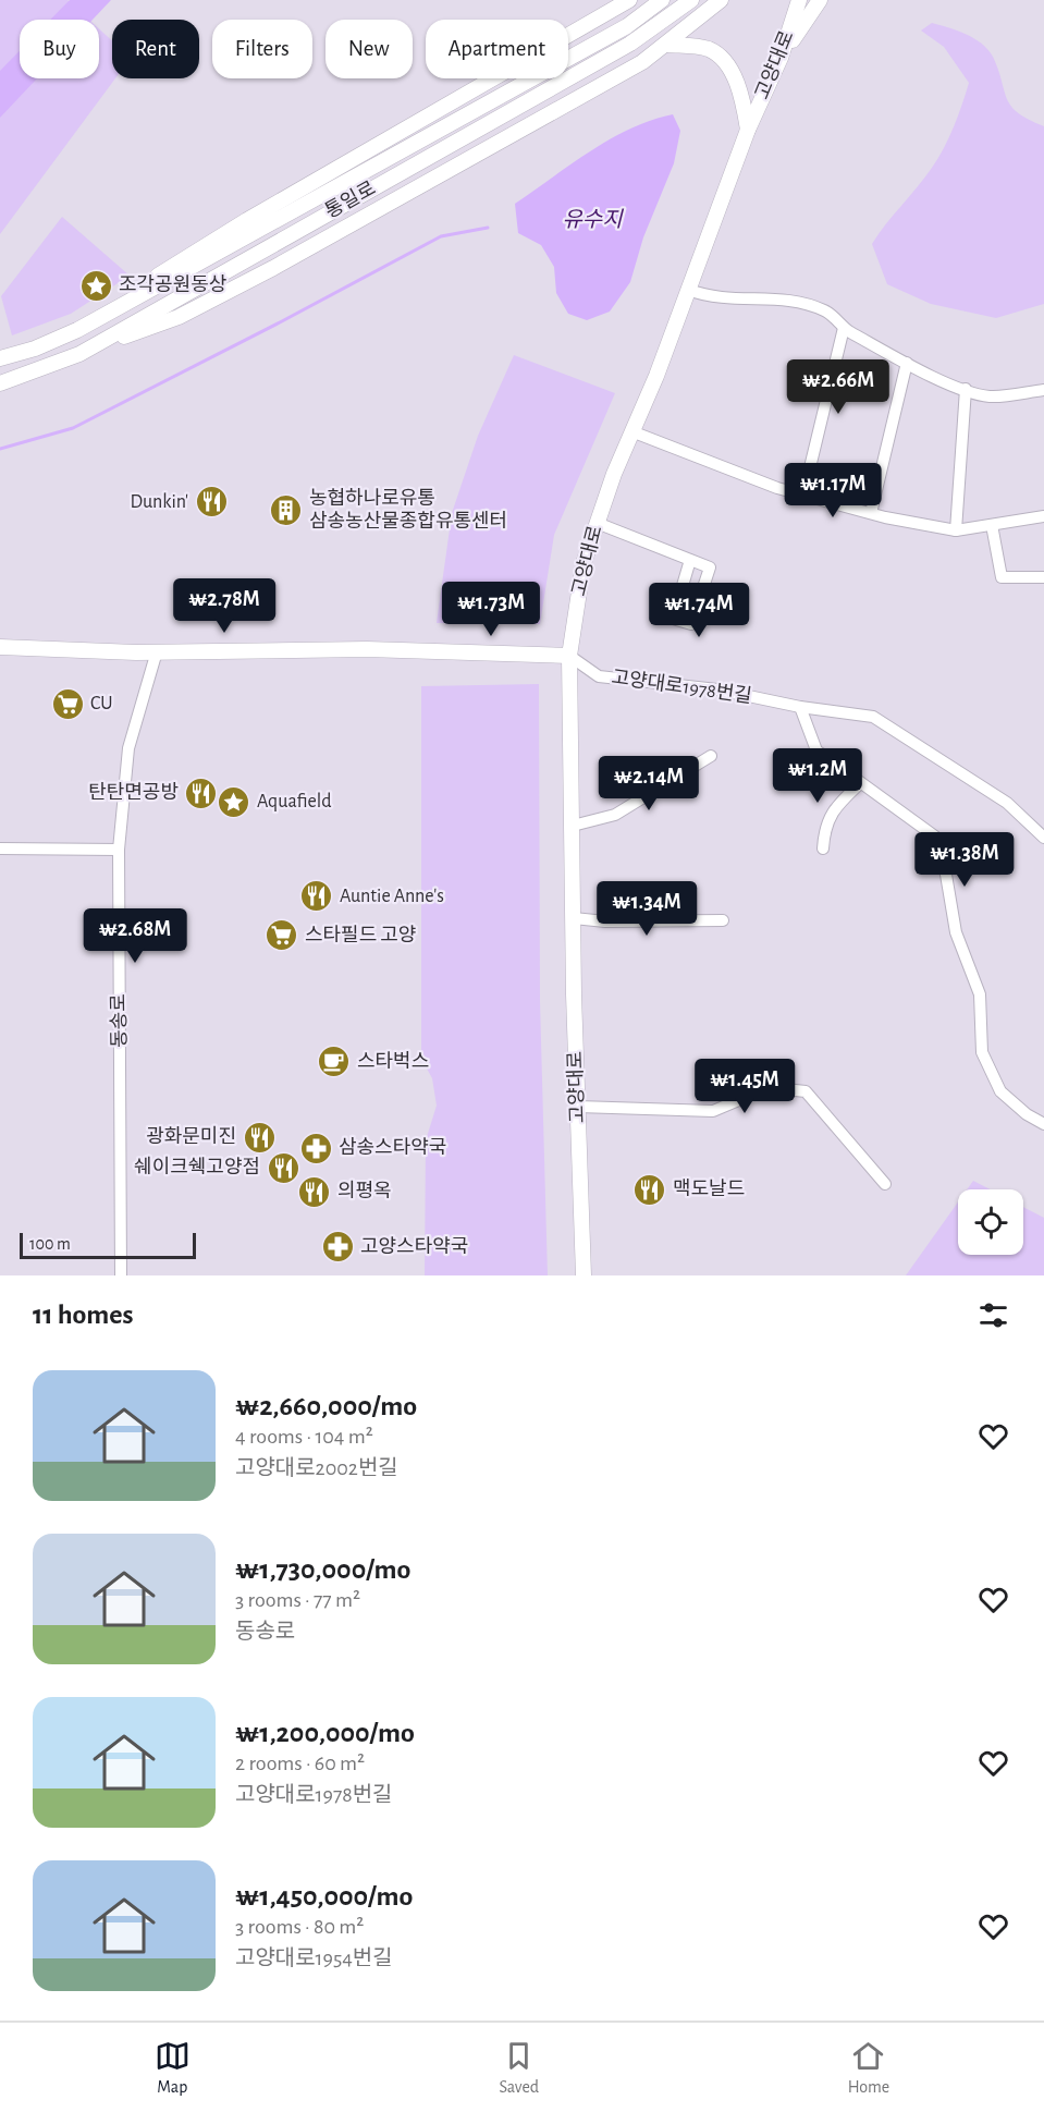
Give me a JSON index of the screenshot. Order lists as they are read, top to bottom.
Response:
{
  "streets": {
    "main road": ["고양대로", "통일로"],
    "street": ["고양대로1978번길", "동송로"]
  },
  "crossings": [
    ["고양대로", "고양대로1978번길"]
  ],
  "water": ["유수지"],
  "places": {
    "place": ["조각공원동상", "Aquafield"],
    "restaurant": [
      "Dunkin'",
      "탄탄면공방",
      "Auntie Anne's",
      "광화문미진",
      "쉐이크쉑고양점",
      "맥도날드",
      "의평옥"
    ],
    "building": ["농협하나로유통 삼송농산물종합유통센터"],
    "supermarket": ["CU", "스타필드 고양"],
    "cafe": ["스타벅스"],
    "pharmacy": ["삼송스타약국", "고양스타약국"]
  },
  "scale_bar": "100 m",
  "page": {
    "chip": [
      "Buy",
      "Rent",
      "Filters",
      "New",
      "Apartment"
    ],
    "price": [
      "₩2.66M",
      "₩1.17M",
      "₩2.78M",
      "₩1.73M",
      "₩1.74M",
      "₩1.2M",
      "₩2.14M",
      "₩1.38M",
      "₩1.34M",
      "₩2.68M",
      "₩1.45M"
    ],
    "scale": "100 m",
    "heading": "11 homes",
    "list": [
      {
        "name": "₩2,660,000/mo",
        "note": "4 rooms · 104 m² · 고양대로2002번길"
      },
      {
        "name": "₩1,730,000/mo",
        "note": "3 rooms · 77 m² · 동송로"
      },
      {
        "name": "₩1,200,000/mo",
        "note": "2 rooms · 60 m² · 고양대로1978번길"
      },
      {
        "name": "₩1,450,000/mo",
        "note": "3 rooms · 80 m² · 고양대로1954번길"
      }
    ],
    "tabs": ["Map", "Saved", "Home"]
  }
}
